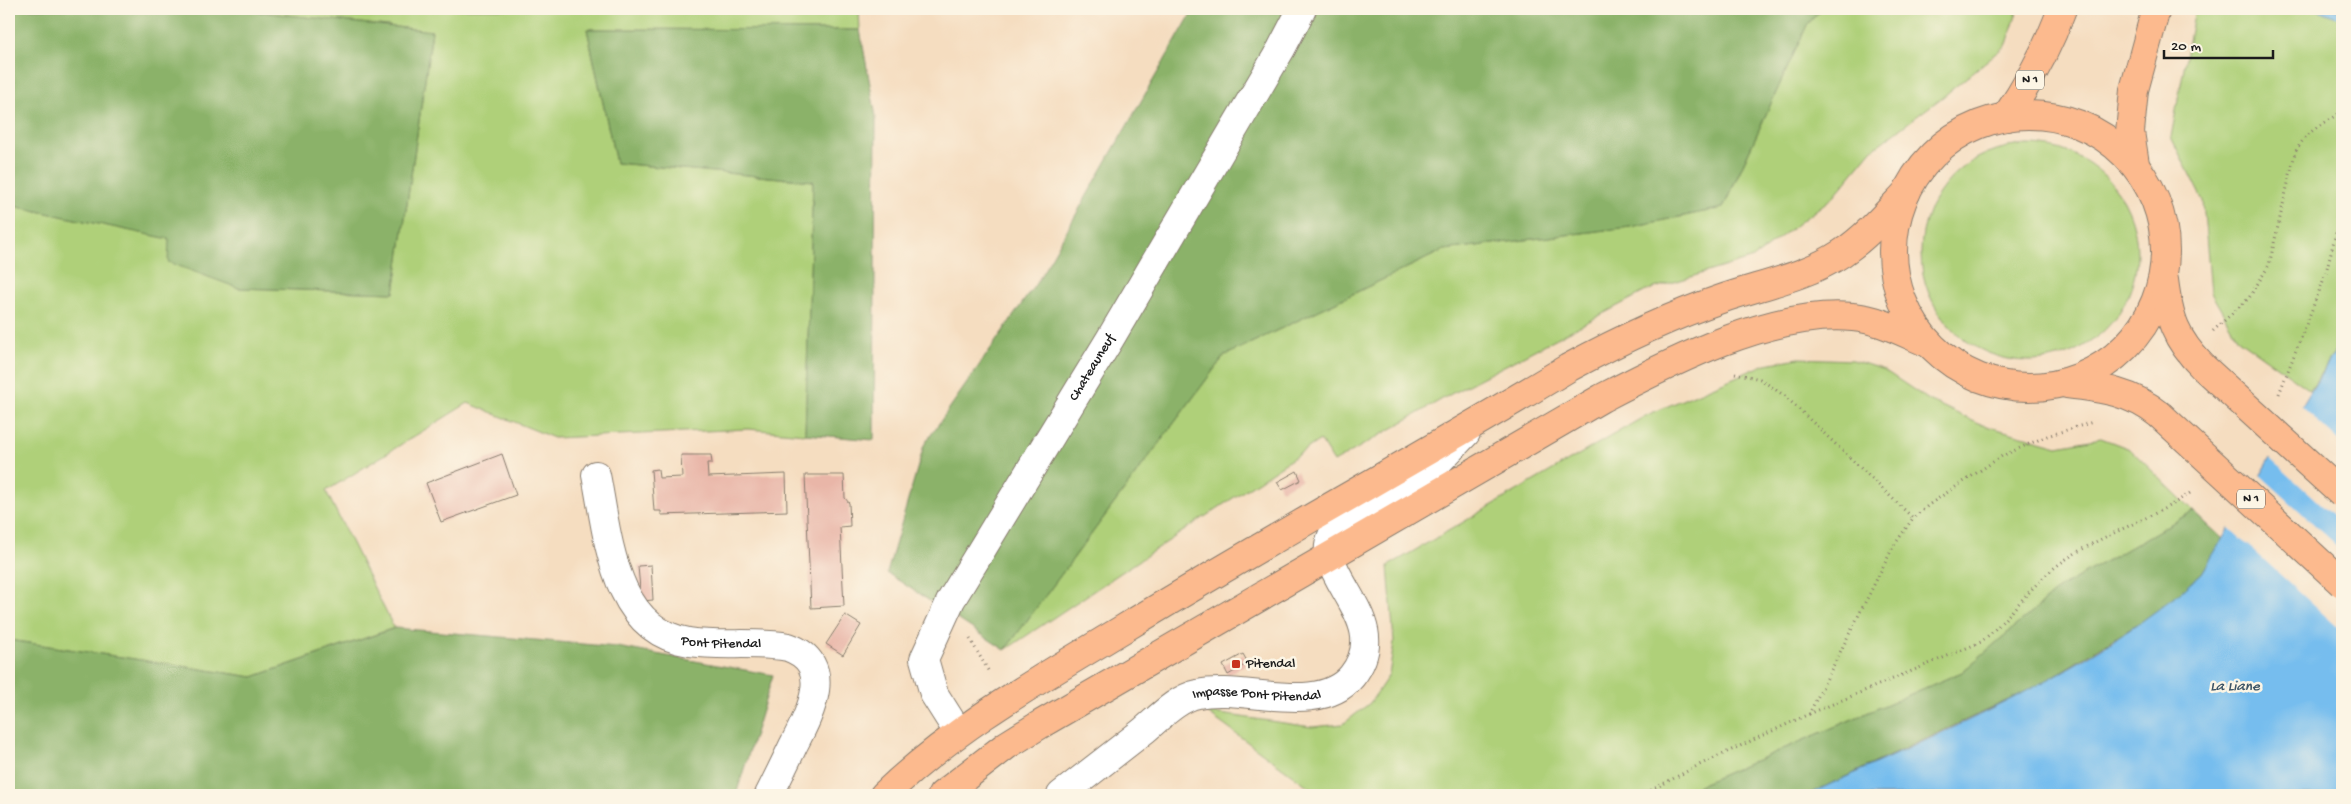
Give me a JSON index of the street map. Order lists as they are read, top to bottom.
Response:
{
  "streets": {
    "main road": ["N 1"],
    "street": ["Chateauneuf", "Pont Pitendal", "Impasse Pont Pitendal"]
  },
  "water": ["La Liane"],
  "places": {
    "transit": ["Pitendal"]
  },
  "scale_bar": "20 m"
}
